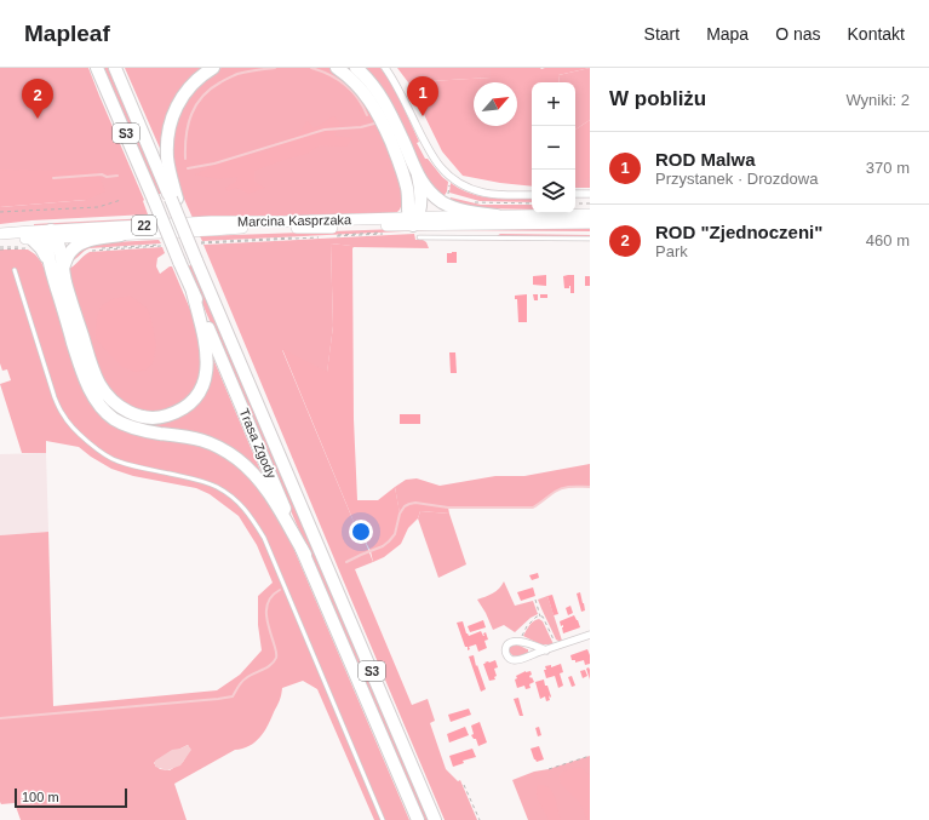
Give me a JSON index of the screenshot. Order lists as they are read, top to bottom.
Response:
{
  "streets": {
    "highway": ["S3", "Trasa Zgody"],
    "main road": ["Marcina Kasprzaka", "22"]
  },
  "crossings": [
    ["S3", "Trasa Zgody"]
  ],
  "scale_bar": "100 m",
  "north": "top right",
  "page": {
    "header": "Mapleaf",
    "nav": [
      "Start",
      "Mapa",
      "O nas",
      "Kontakt"
    ],
    "heading": ["W pobliżu", "Wyniki: 2"],
    "pins": ["1", "2"],
    "map_buttons": ["+", "−"],
    "list": [
      {
        "mark": "1",
        "name": "ROD Malwa",
        "note": "Przystanek · Drozdowa",
        "value": "370 m"
      },
      {
        "mark": "2",
        "name": "ROD \"Zjednoczeni\"",
        "note": "Park",
        "value": "460 m"
      }
    ],
    "scale": "100 m"
  }
}
